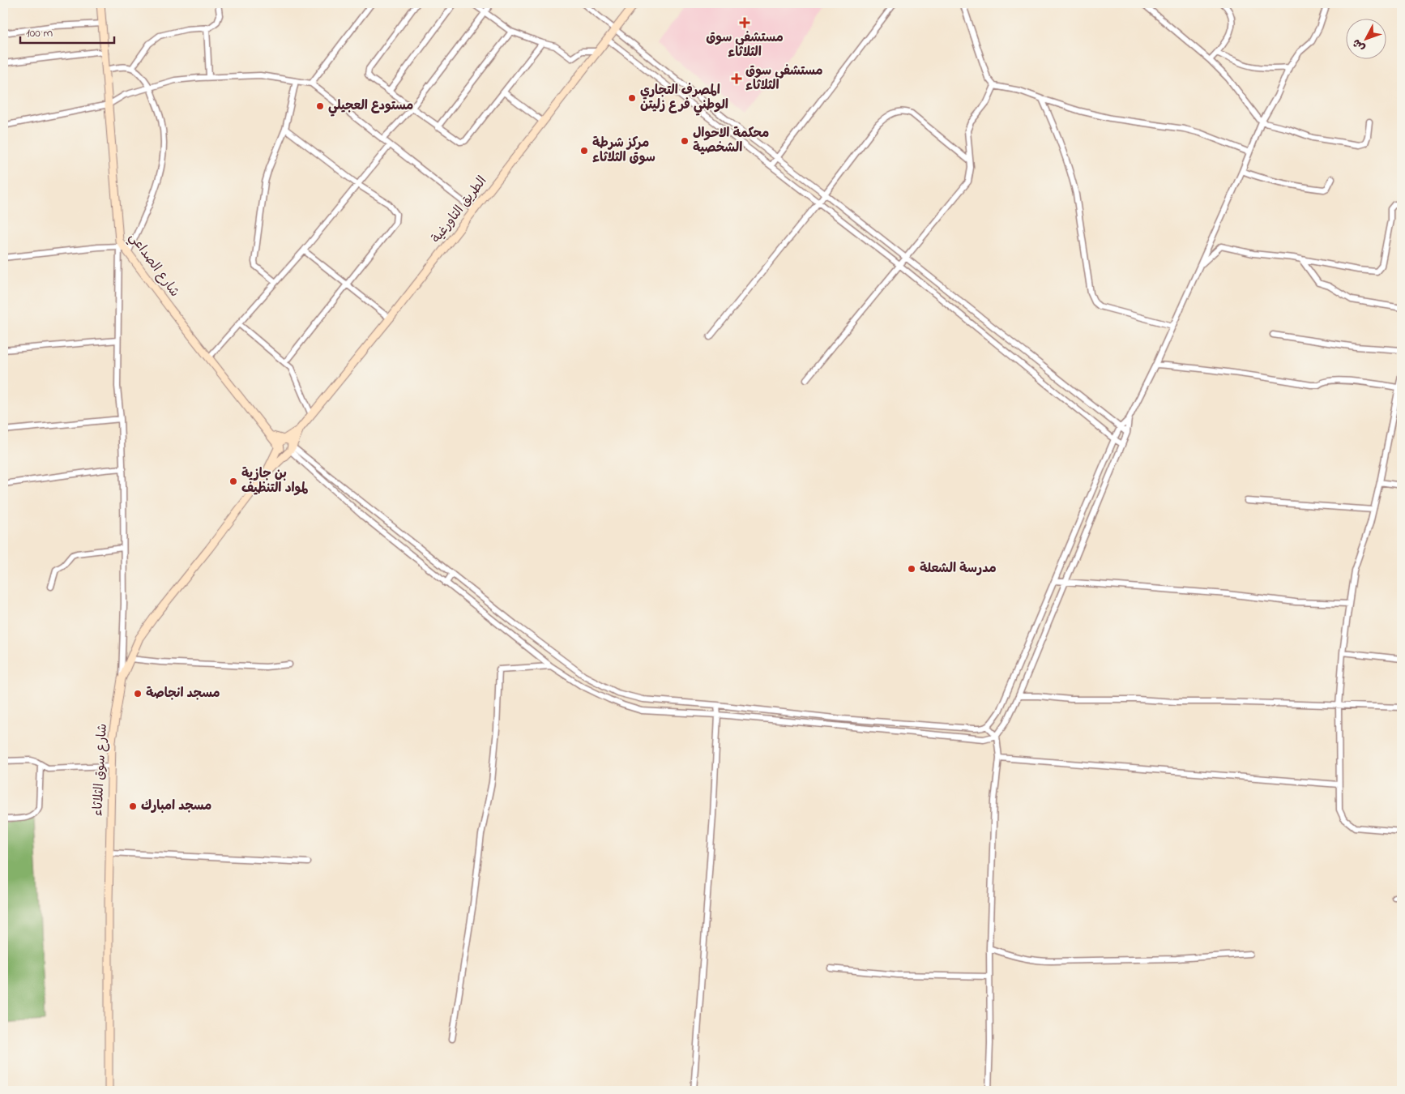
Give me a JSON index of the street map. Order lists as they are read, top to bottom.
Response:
{
  "streets": {
    "street": ["الطريق التاورغية", "شارع الصداعي", "شارع سوق الثلاثاء"]
  },
  "places": {
    "health": ["مستشفي سوق الثلاثاء", "مستشفى سوق الثلاثاء"],
    "other": [
      "المصرف التجاري الوطني فرع زليتن",
      "مستودع العجيلي",
      "محكمة الاحوال الشخصية",
      "مركز شرطة سوق الثلاثاء",
      "بن جازية لمواد التنظيف",
      "مدرسة الشعلة",
      "مسجد انجاصة",
      "مسجد امبارك"
    ]
  },
  "scale_bar": "100 m",
  "north": "bottom left"
}
